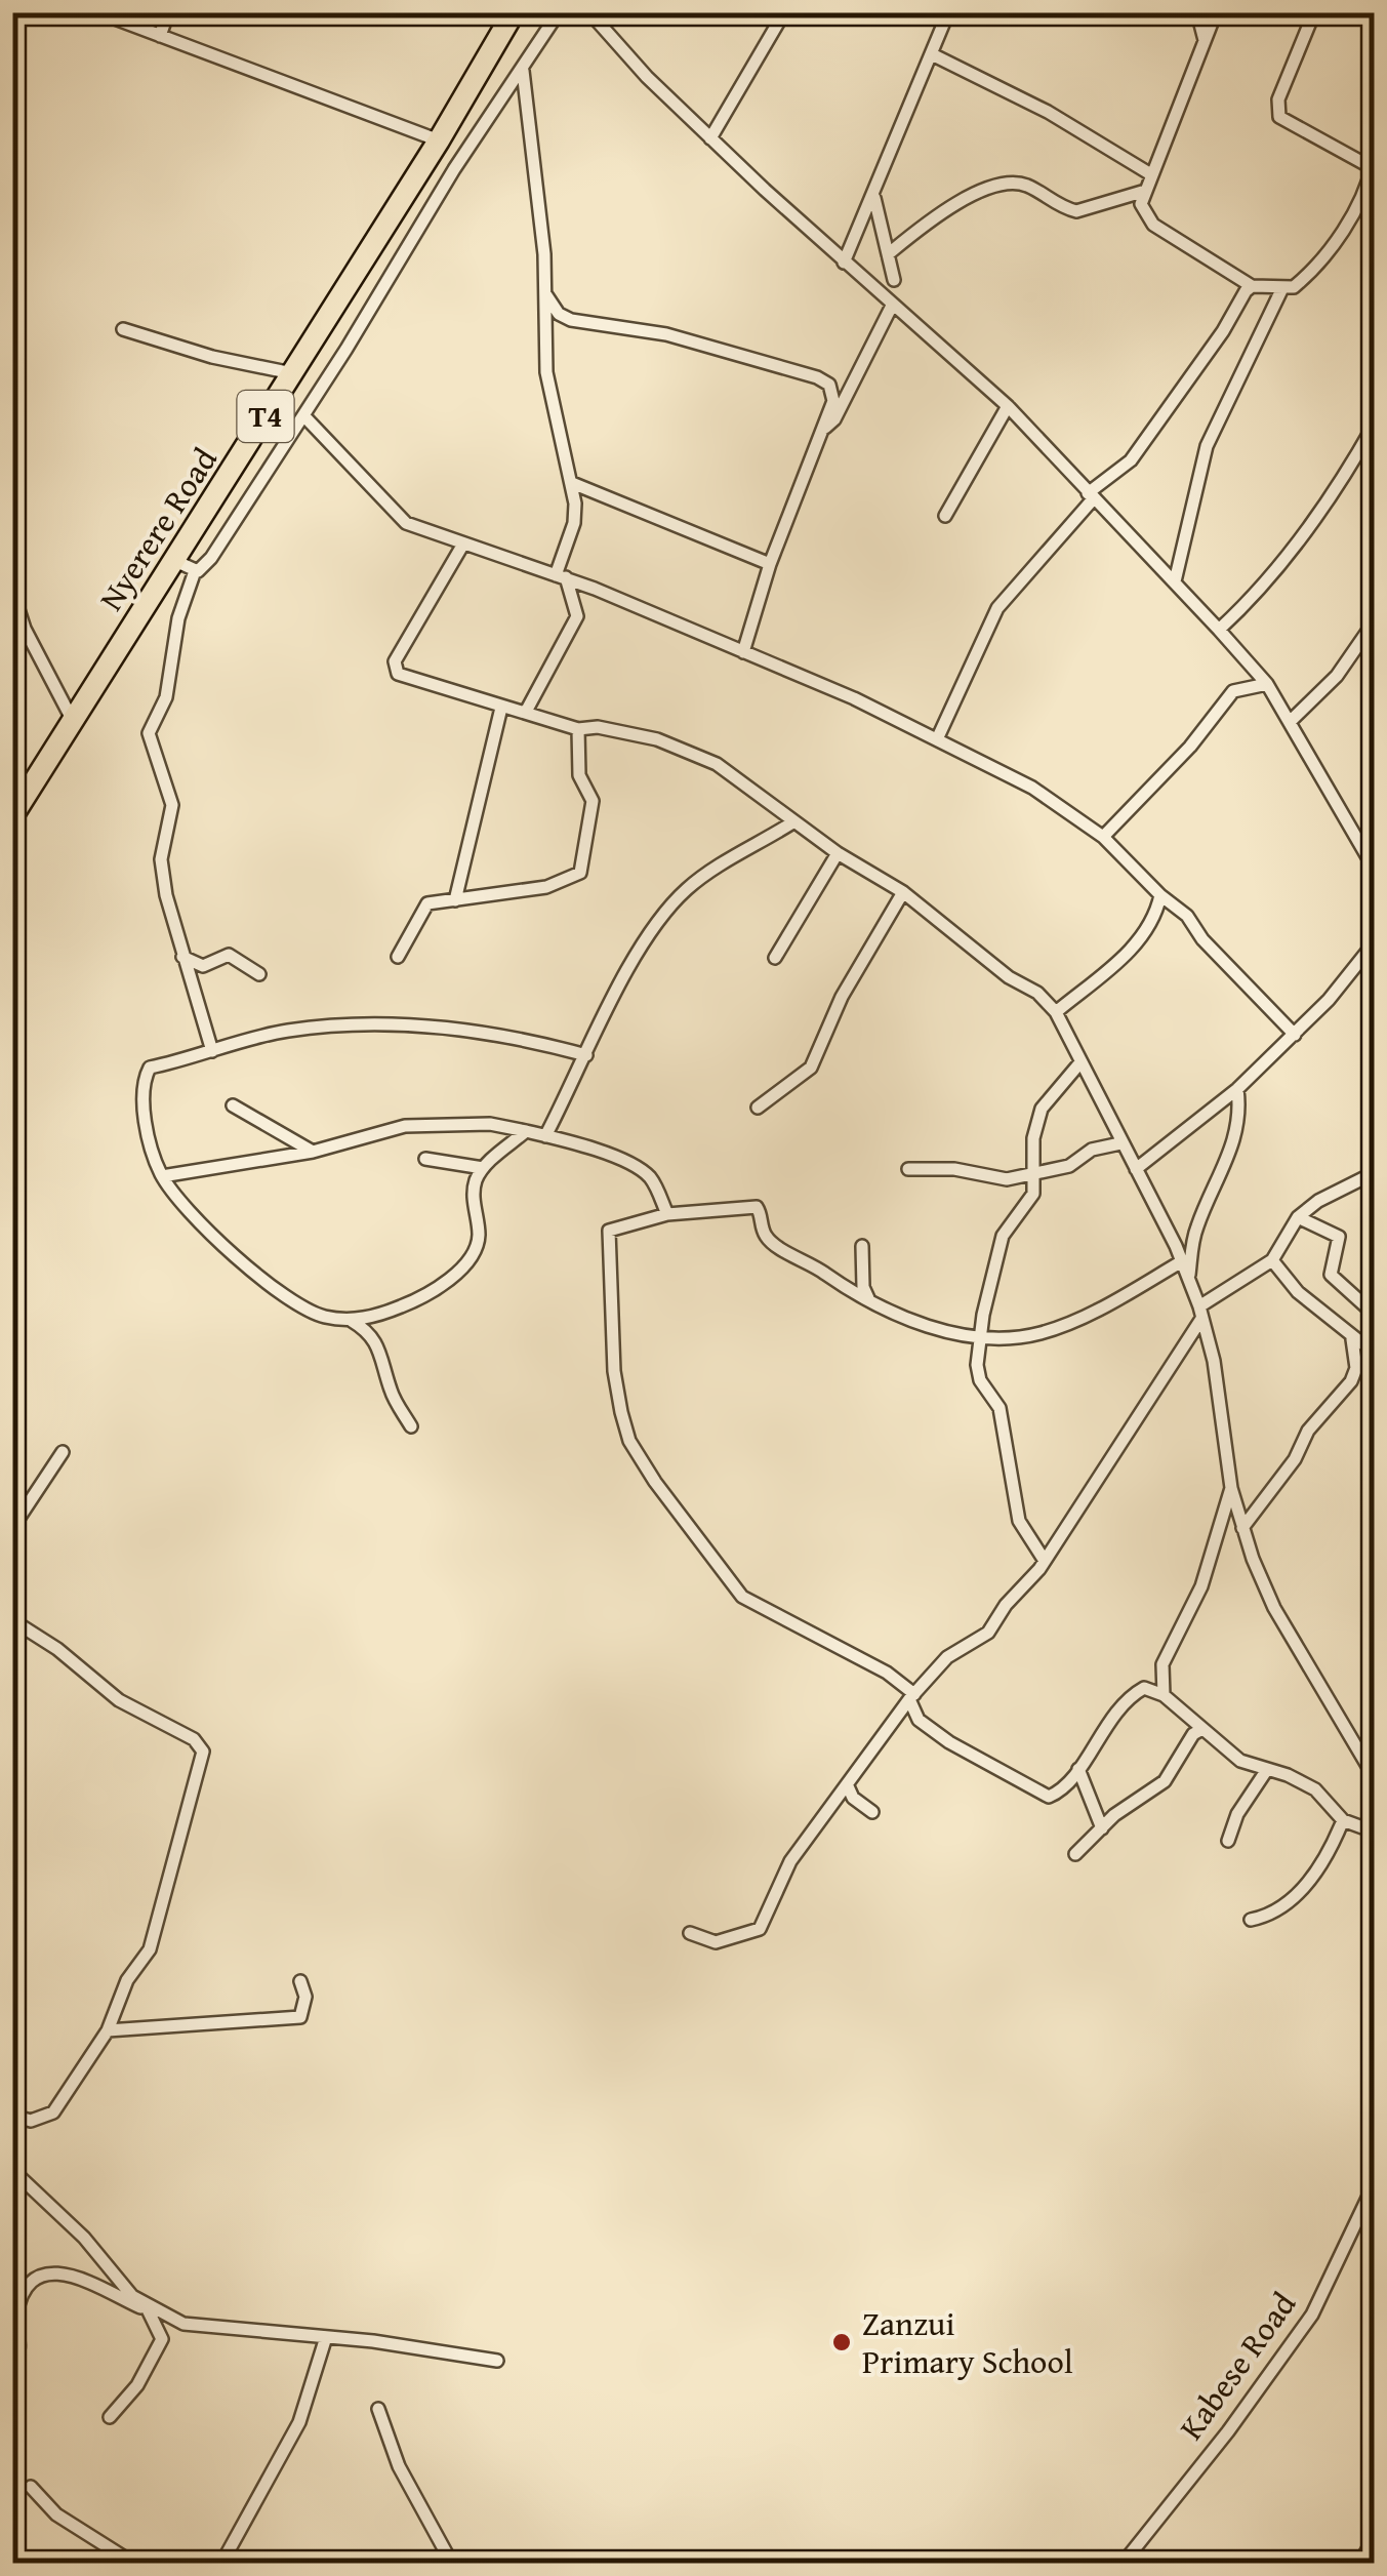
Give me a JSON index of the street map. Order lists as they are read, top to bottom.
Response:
{
  "streets": {
    "highway": ["T4", "Nyerere Road"],
    "street": ["Kabese Road"]
  },
  "places": ["Zanzui Primary School"]
}
